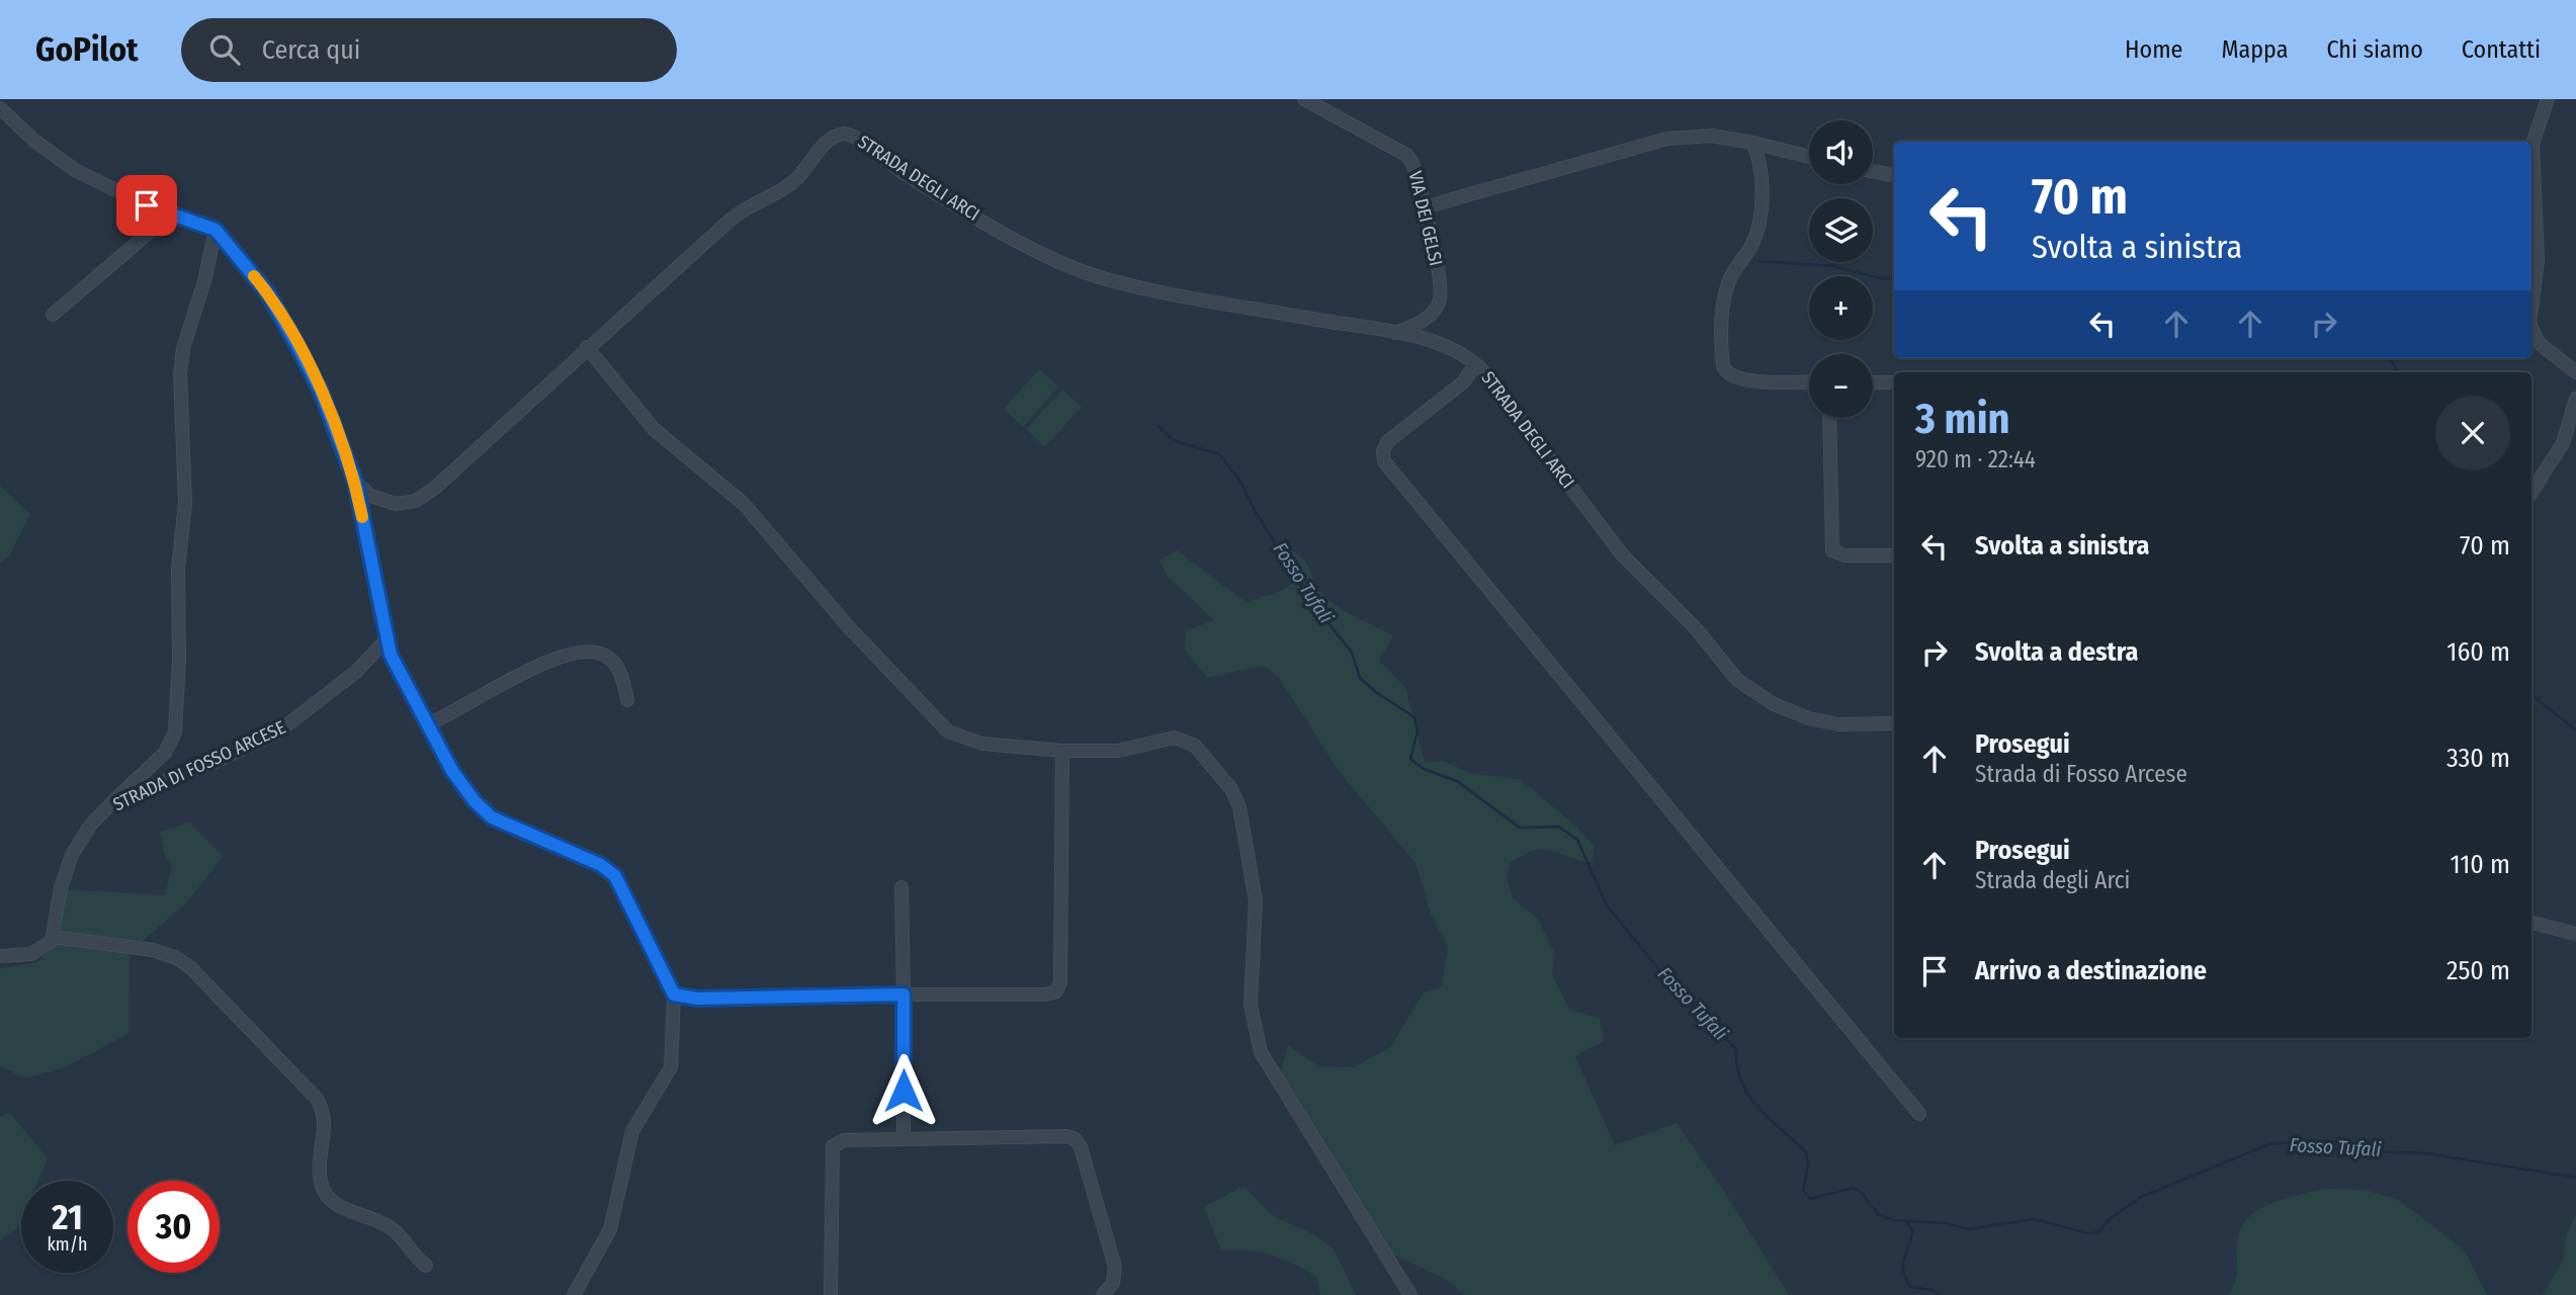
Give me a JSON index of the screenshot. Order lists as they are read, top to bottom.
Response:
{
  "streets": {
    "street": ["STRADA DEGLI ARCI", "VIA DEI GELSI", "STRADA DI FOSSO ARCESE"]
  },
  "crossings": [
    ["STRADA DEGLI ARCI", "VIA DEI GELSI"]
  ],
  "water": ["Fosso Tufali"],
  "page": {
    "header": "GoPilot",
    "search": "Cerca qui",
    "nav": [
      "Home",
      "Mappa",
      "Chi siamo",
      "Contatti"
    ],
    "map_buttons": ["+", "−"],
    "turn": ["70 m", "Svolta a sinistra"],
    "heading": ["3 min", "920 m · 22:44"],
    "list": [
      {
        "name": "Svolta a sinistra",
        "value": "70 m"
      },
      {
        "name": "Svolta a destra",
        "value": "160 m"
      },
      {
        "name": "Prosegui",
        "note": "Strada di Fosso Arcese",
        "value": "330 m"
      },
      {
        "name": "Prosegui",
        "note": "Strada degli Arci",
        "value": "110 m"
      },
      {
        "name": "Arrivo a destinazione",
        "value": "250 m"
      }
    ],
    "speed": "21 km/h",
    "limit": "30"
  }
}
